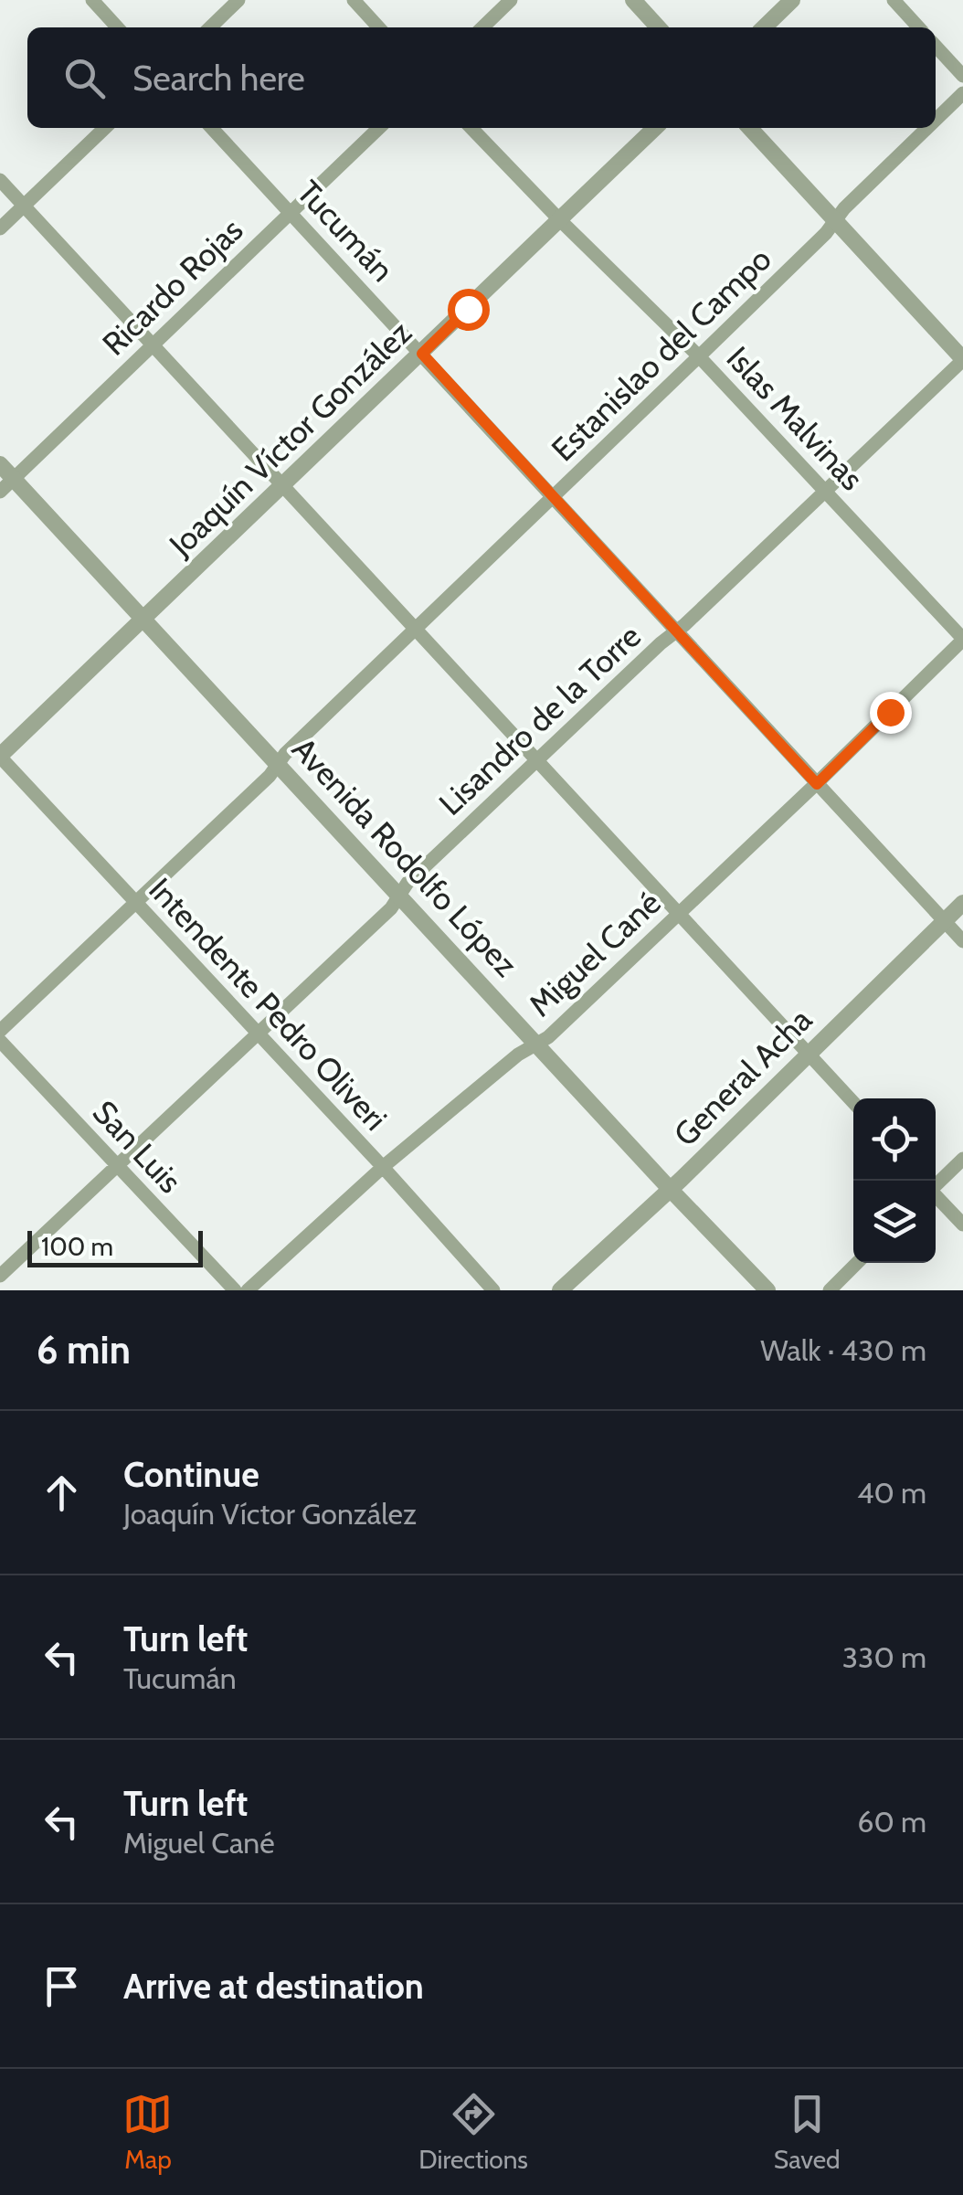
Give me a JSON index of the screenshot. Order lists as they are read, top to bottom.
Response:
{
  "streets": {
    "street": [
      "Tucumán",
      "Ricardo Rojas",
      "Estanislao del Campo",
      "Islas Malvinas",
      "Joaquín Víctor González",
      "Lisandro de la Torre",
      "Avenida Rodolfo López",
      "Miguel Cané",
      "Intendente Pedro Oliveri",
      "General Acha",
      "San Luis"
    ]
  },
  "crossings": [
    ["Tucumán", "Ricardo Rojas"],
    ["Tucumán", "Estanislao del Campo"],
    ["Tucumán", "Joaquín Víctor González"],
    ["Tucumán", "Lisandro de la Torre"],
    ["Tucumán", "Miguel Cané"],
    ["Tucumán", "General Acha"],
    ["Ricardo Rojas", "Avenida Rodolfo López"],
    ["Estanislao del Campo", "Islas Malvinas"],
    ["Estanislao del Campo", "Avenida Rodolfo López"],
    ["Estanislao del Campo", "Intendente Pedro Oliveri"],
    ["Islas Malvinas", "Joaquín Víctor González"],
    ["Islas Malvinas", "Lisandro de la Torre"],
    ["Islas Malvinas", "Miguel Cané"],
    ["Joaquín Víctor González", "Avenida Rodolfo López"],
    ["Joaquín Víctor González", "Intendente Pedro Oliveri"],
    ["Lisandro de la Torre", "Avenida Rodolfo López"],
    ["Lisandro de la Torre", "Intendente Pedro Oliveri"],
    ["Lisandro de la Torre", "San Luis"],
    ["Avenida Rodolfo López", "Miguel Cané"],
    ["Avenida Rodolfo López", "General Acha"],
    ["Miguel Cané", "Intendente Pedro Oliveri"]
  ],
  "scale_bar": "100 m",
  "page": {
    "search": "Search here",
    "scale": "100 m",
    "heading": ["6 min", "Walk · 430 m"],
    "list": [
      ["Continue", "Joaquín Víctor González", "40 m"],
      ["Turn left", "Tucumán", "330 m"],
      ["Turn left", "Miguel Cané", "60 m"],
      "Arrive at destination"
    ],
    "nav": ["Map", "Directions", "Saved"]
  }
}
